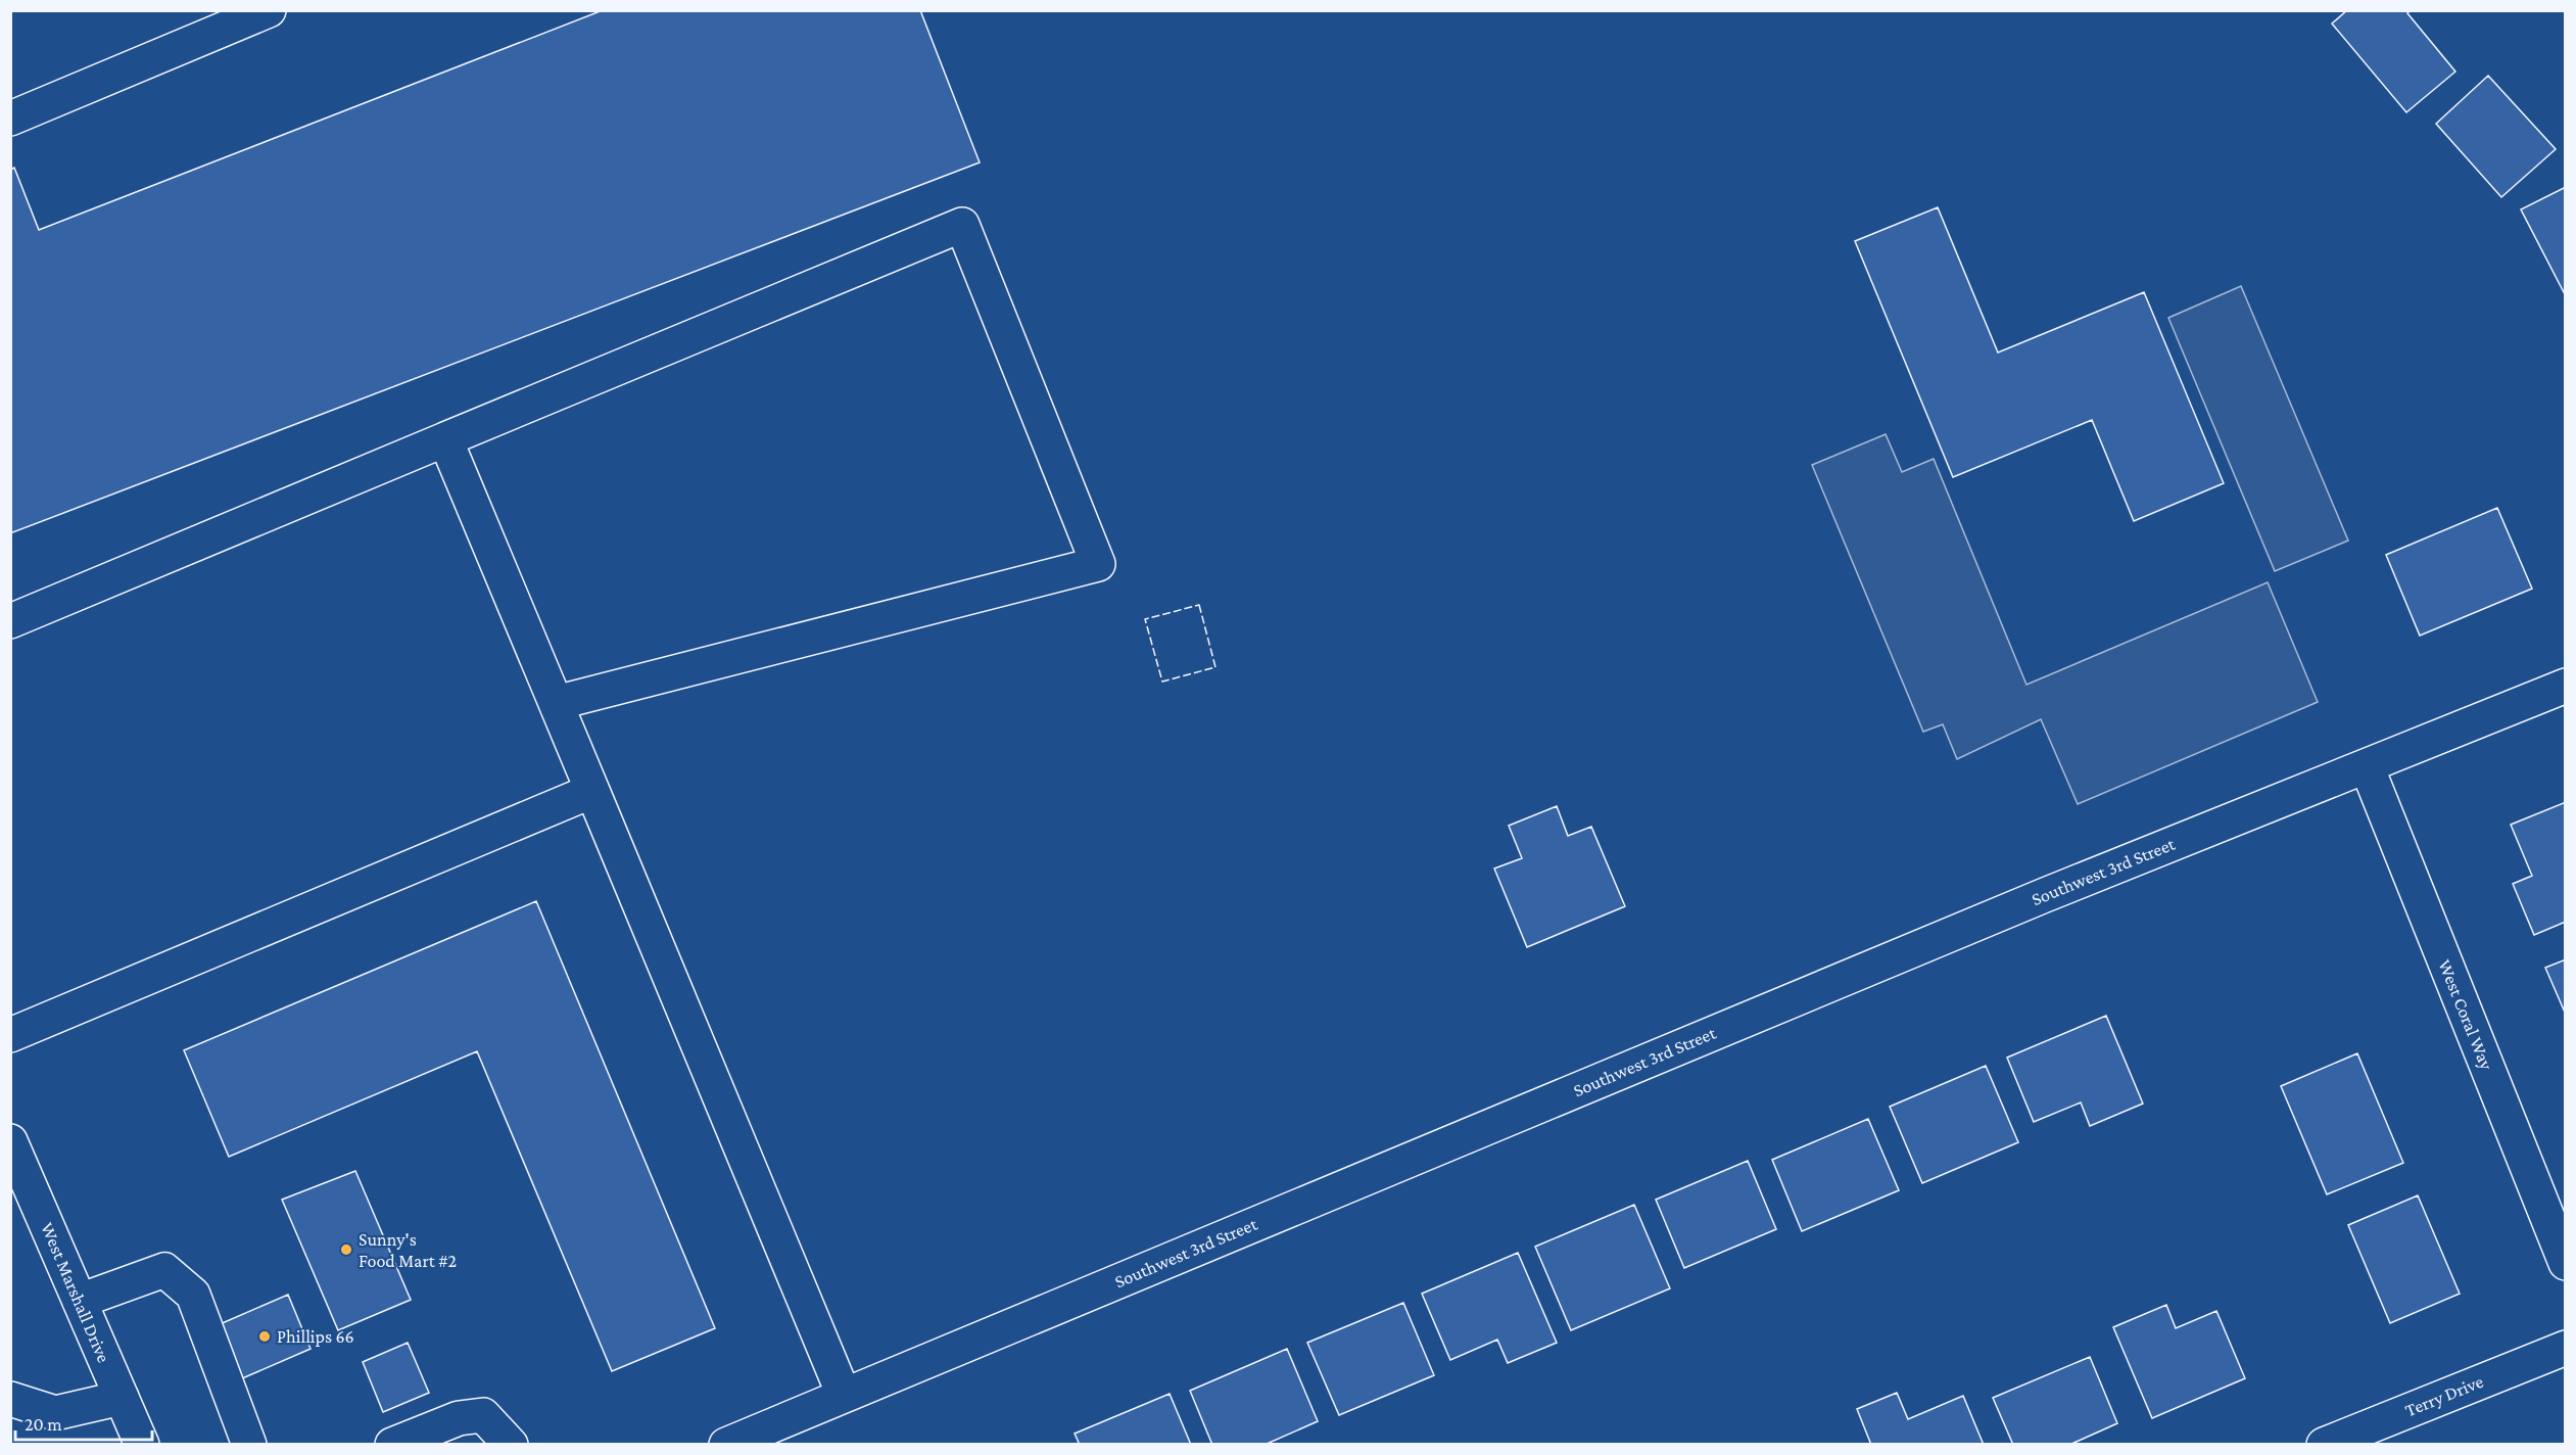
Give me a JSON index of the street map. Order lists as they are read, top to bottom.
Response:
{
  "streets": {
    "street": [
      "Southwest 3rd Street",
      "West Coral Way",
      "West Marshall Drive",
      "Terry Drive"
    ]
  },
  "crossings": [
    ["Southwest 3rd Street", "West Coral Way"]
  ],
  "places": ["Sunny's Food Mart #2", "Phillips 66"],
  "scale_bar": "20 m"
}
